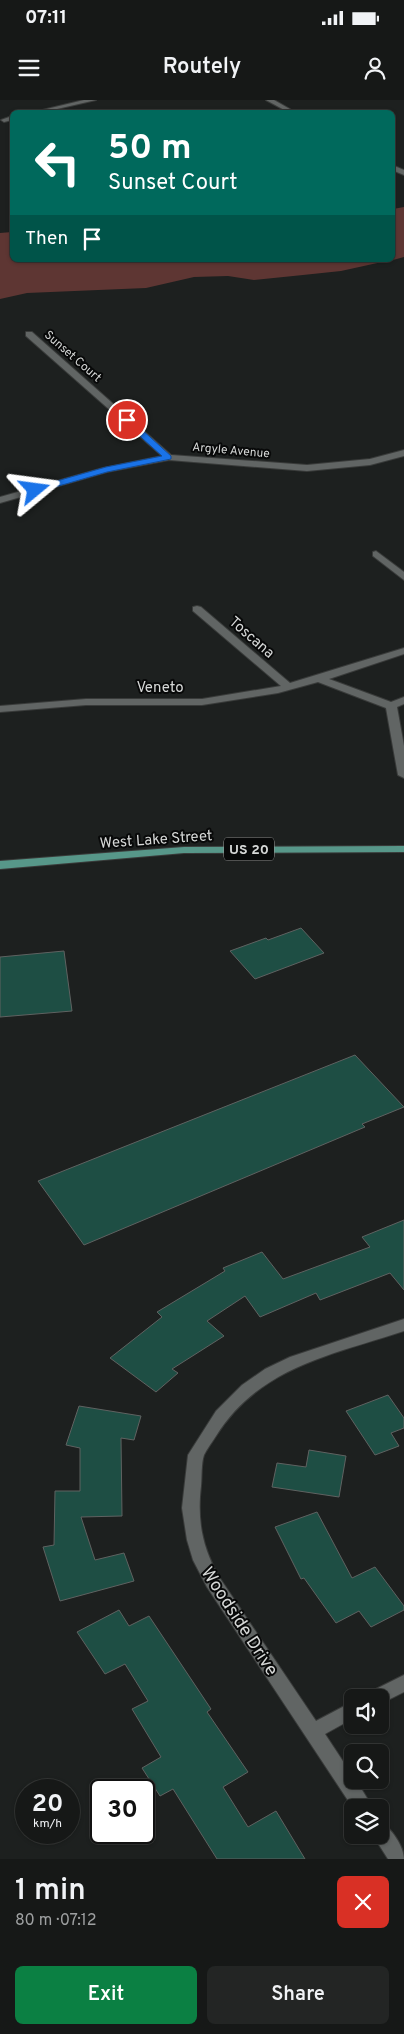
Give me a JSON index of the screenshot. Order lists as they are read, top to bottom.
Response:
{
  "streets": {
    "main road": ["West Lake Street", "US 20"],
    "street": [
      "Sunset Court",
      "Argyle Avenue",
      "Toscana",
      "Veneto",
      "Woodside Drive"
    ]
  },
  "crossings": [
    ["Sunset Court", "Argyle Avenue"],
    ["Toscana", "Veneto"]
  ],
  "page": {
    "status": "07:11",
    "header": "Routely",
    "turn": ["50 m", "Sunset Court"],
    "then": "Then",
    "speed": "20 km/h",
    "limit": "30",
    "heading": ["1 min", "80 m · 07:12"],
    "buttons": ["Exit", "Share"]
  }
}
